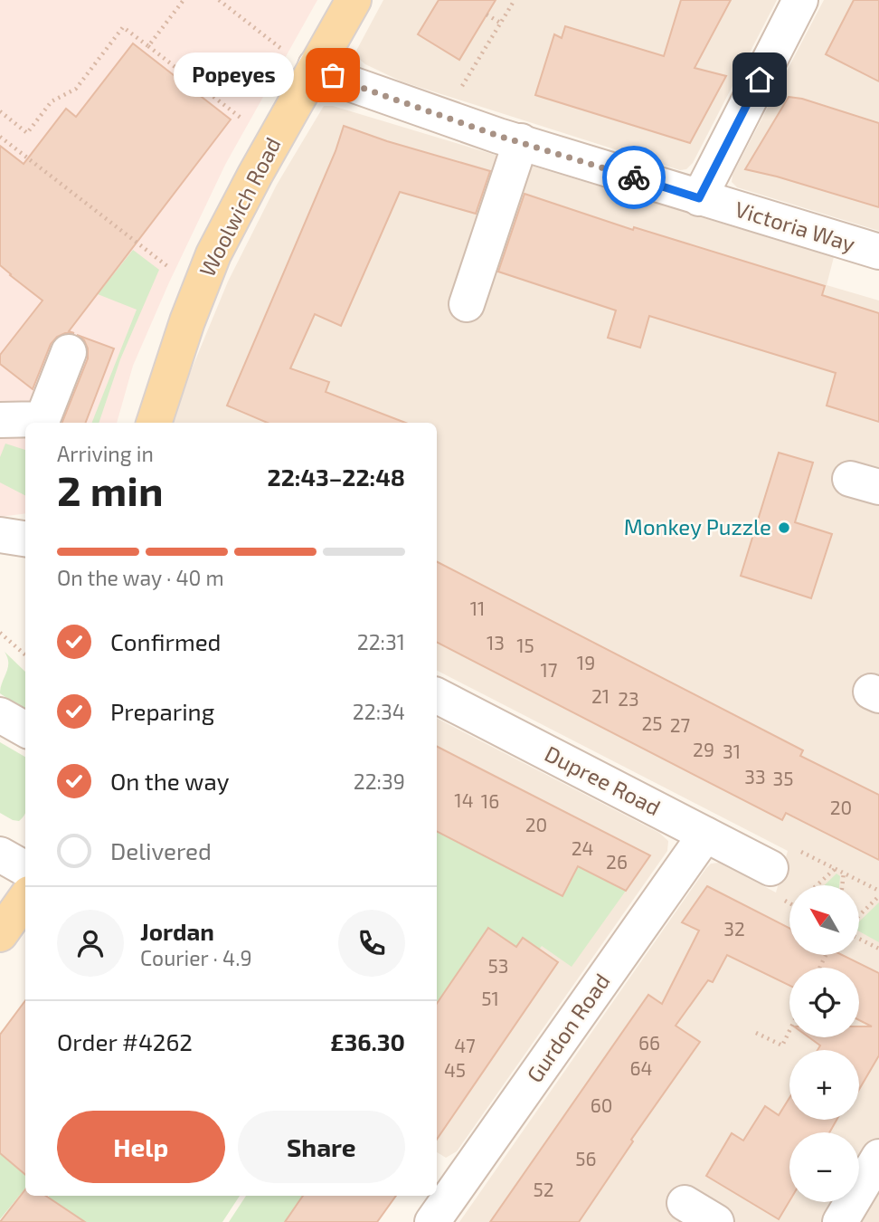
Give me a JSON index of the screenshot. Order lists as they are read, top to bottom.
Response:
{
  "streets": {
    "main road": ["Woolwich Road"],
    "street": ["Victoria Way", "Dupree Road", "Gurdon Road"]
  },
  "crossings": [
    ["Woolwich Road", "Victoria Way"],
    ["Dupree Road", "Gurdon Road"]
  ],
  "places": ["Popeyes", "Monkey Puzzle"],
  "house_numbers": [
    "11",
    "13",
    "15",
    "19",
    "17",
    "21",
    "23",
    "25",
    "27",
    "29",
    "31",
    "33",
    "35",
    "14",
    "16",
    "20",
    "20",
    "24",
    "26",
    "32",
    "53",
    "51",
    "66",
    "47",
    "64",
    "45",
    "60",
    "56",
    "52"
  ],
  "north": "top left",
  "page": {
    "bubble": "Popeyes",
    "heading": ["2 min", "Arriving in", "22:43–22:48"],
    "panel": [
      "Jordan",
      "Courier · 4.9",
      "Order #4262",
      "£36.30"
    ],
    "bar": "On the way · 40 m",
    "list": [
      ["Confirmed", "22:31"],
      ["Preparing", "22:34"],
      ["On the way", "22:39"],
      "Delivered"
    ],
    "map_buttons": ["+", "−"],
    "buttons": ["Help", "Share"]
  }
}
